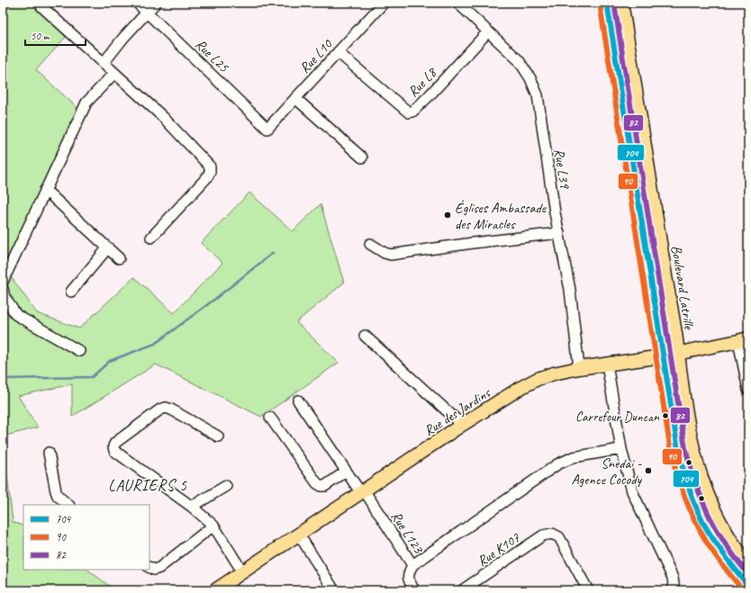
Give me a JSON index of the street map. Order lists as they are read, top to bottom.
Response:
{
  "streets": {
    "main road": ["Boulevard Latrille", "Rue des Jardins"],
    "street": [
      "Rue L25",
      "Rue L10",
      "Rue L8",
      "Rue L39",
      "Rue L123",
      "Rue K107"
    ]
  },
  "crossings": [
    ["Rue L25", "Rue L10"],
    ["Rue L10", "Rue L8"],
    ["Rue L8", "Rue L39"],
    ["Rue L39", "Rue des Jardins"],
    ["Boulevard Latrille", "Rue des Jardins"],
    ["Rue des Jardins", "Rue L123"]
  ],
  "districts": ["LAURIERS 5"],
  "places": ["Églises Ambassade des Miracles", "Carrefour Duncan", "Snedai - Agence Cocody"],
  "lines": ["transit line 704", "transit line 82", "transit line 90"],
  "legend": ["704", "90", "82"],
  "scale_bar": "50 m"
}
